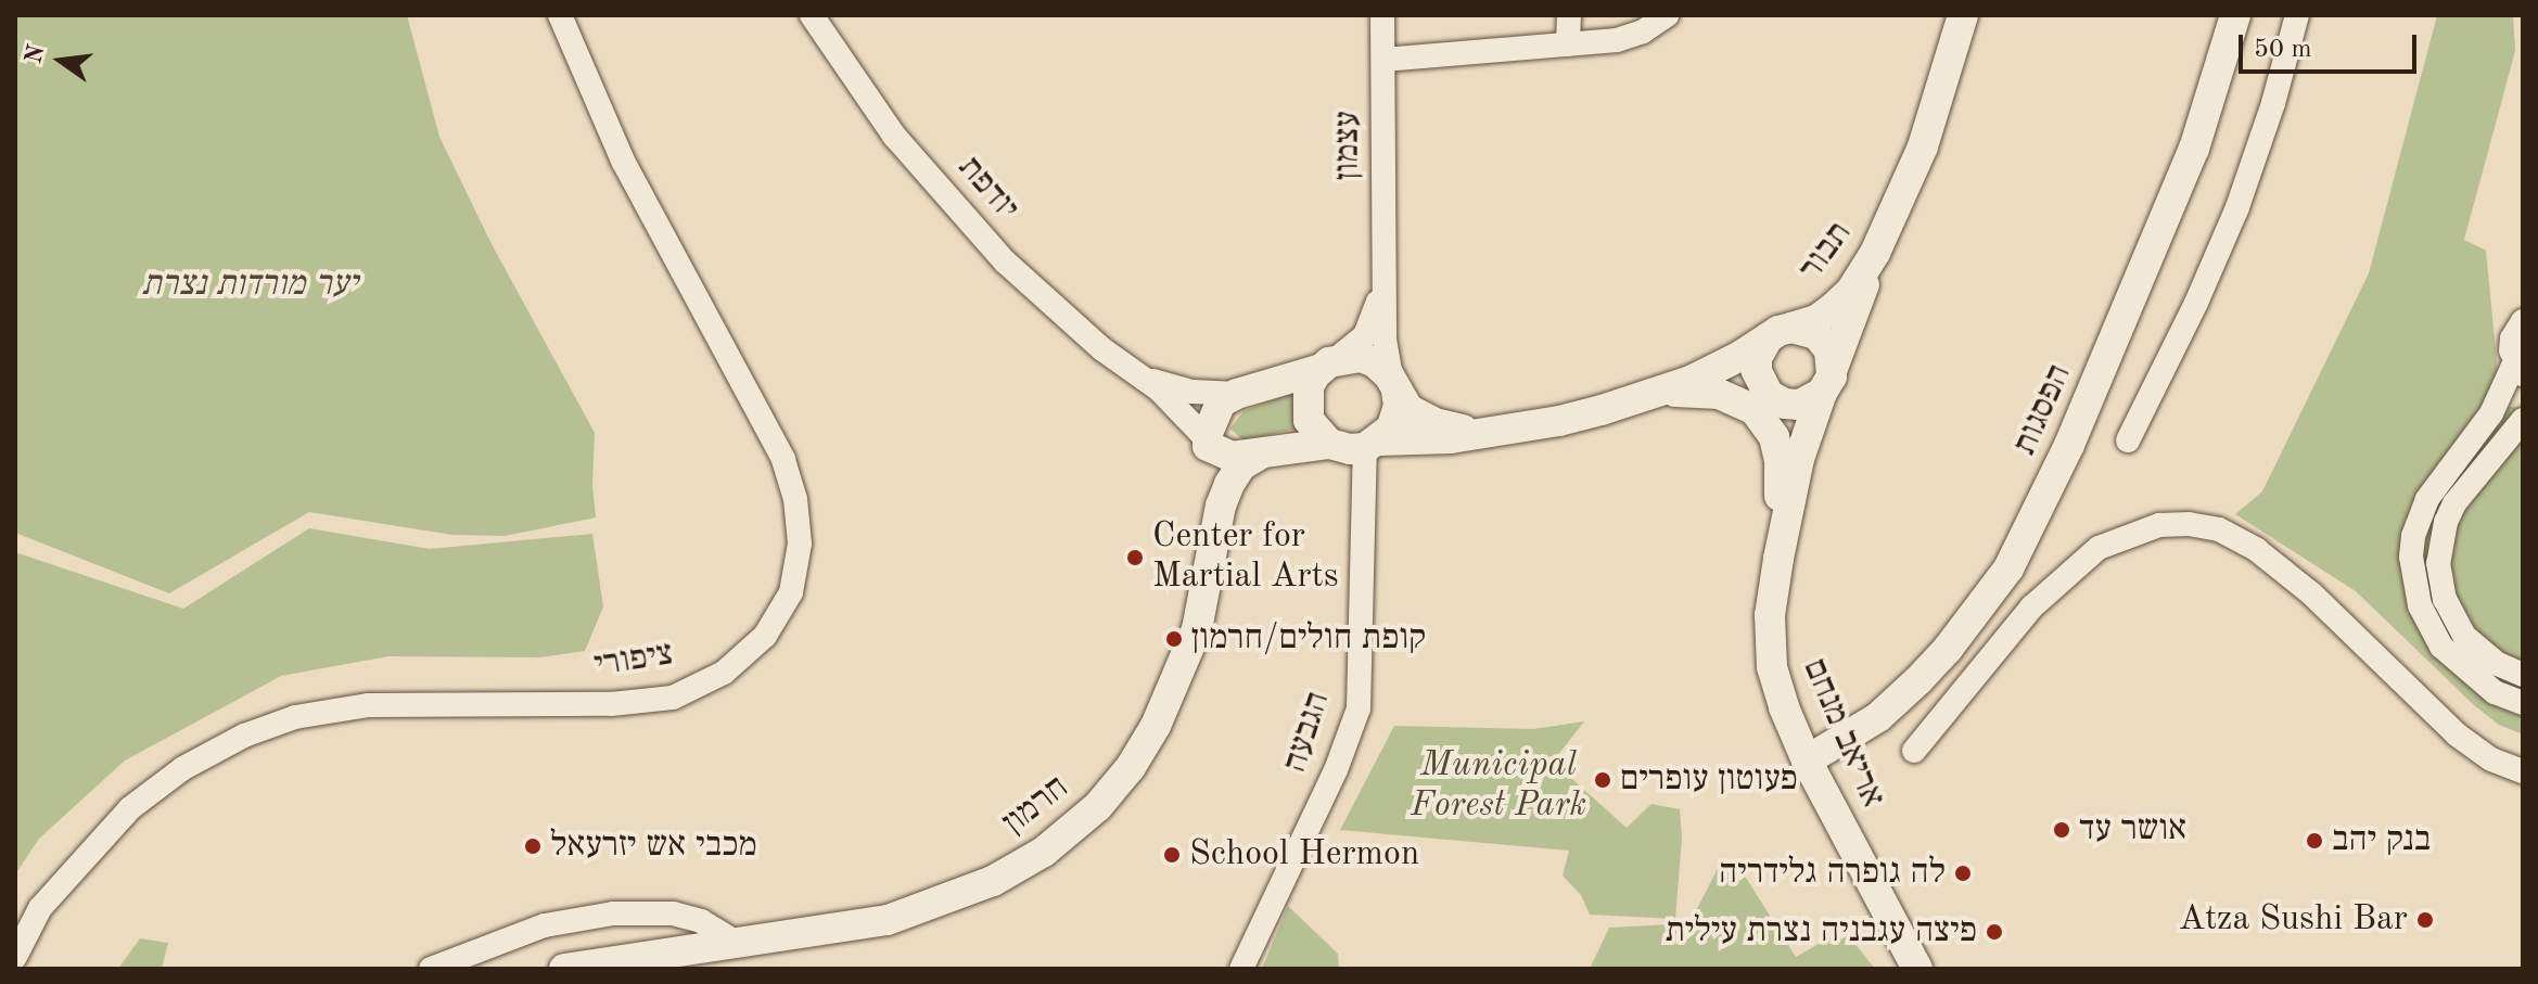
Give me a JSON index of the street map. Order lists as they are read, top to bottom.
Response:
{
  "streets": {
    "street": [
      "עצמון",
      "יודפת",
      "תבור",
      "הפסגות",
      "ציפורי",
      "הגבעה",
      "אריאב מנחם",
      "חרמון"
    ]
  },
  "crossings": [
    ["עצמון", "הגבעה"],
    ["יודפת", "חרמון"],
    ["תבור", "אריאב מנחם"],
    ["הפסגות", "אריאב מנחם"]
  ],
  "parks": ["יער מורדות נצרת", "Municipal Forest Park"],
  "places": [
    "Center for Martial Arts",
    "קופת חולים/חרמון",
    "פעוטון עופרים",
    "אושר עד",
    "בנק יהב",
    "מכבי אש יזרעאל",
    "School Hermon",
    "לה גופרה גלידריה",
    "Atza Sushi Bar",
    "פיצה עגבניה נצרת עילית"
  ],
  "scale_bar": "50 m",
  "north": "left"
}
